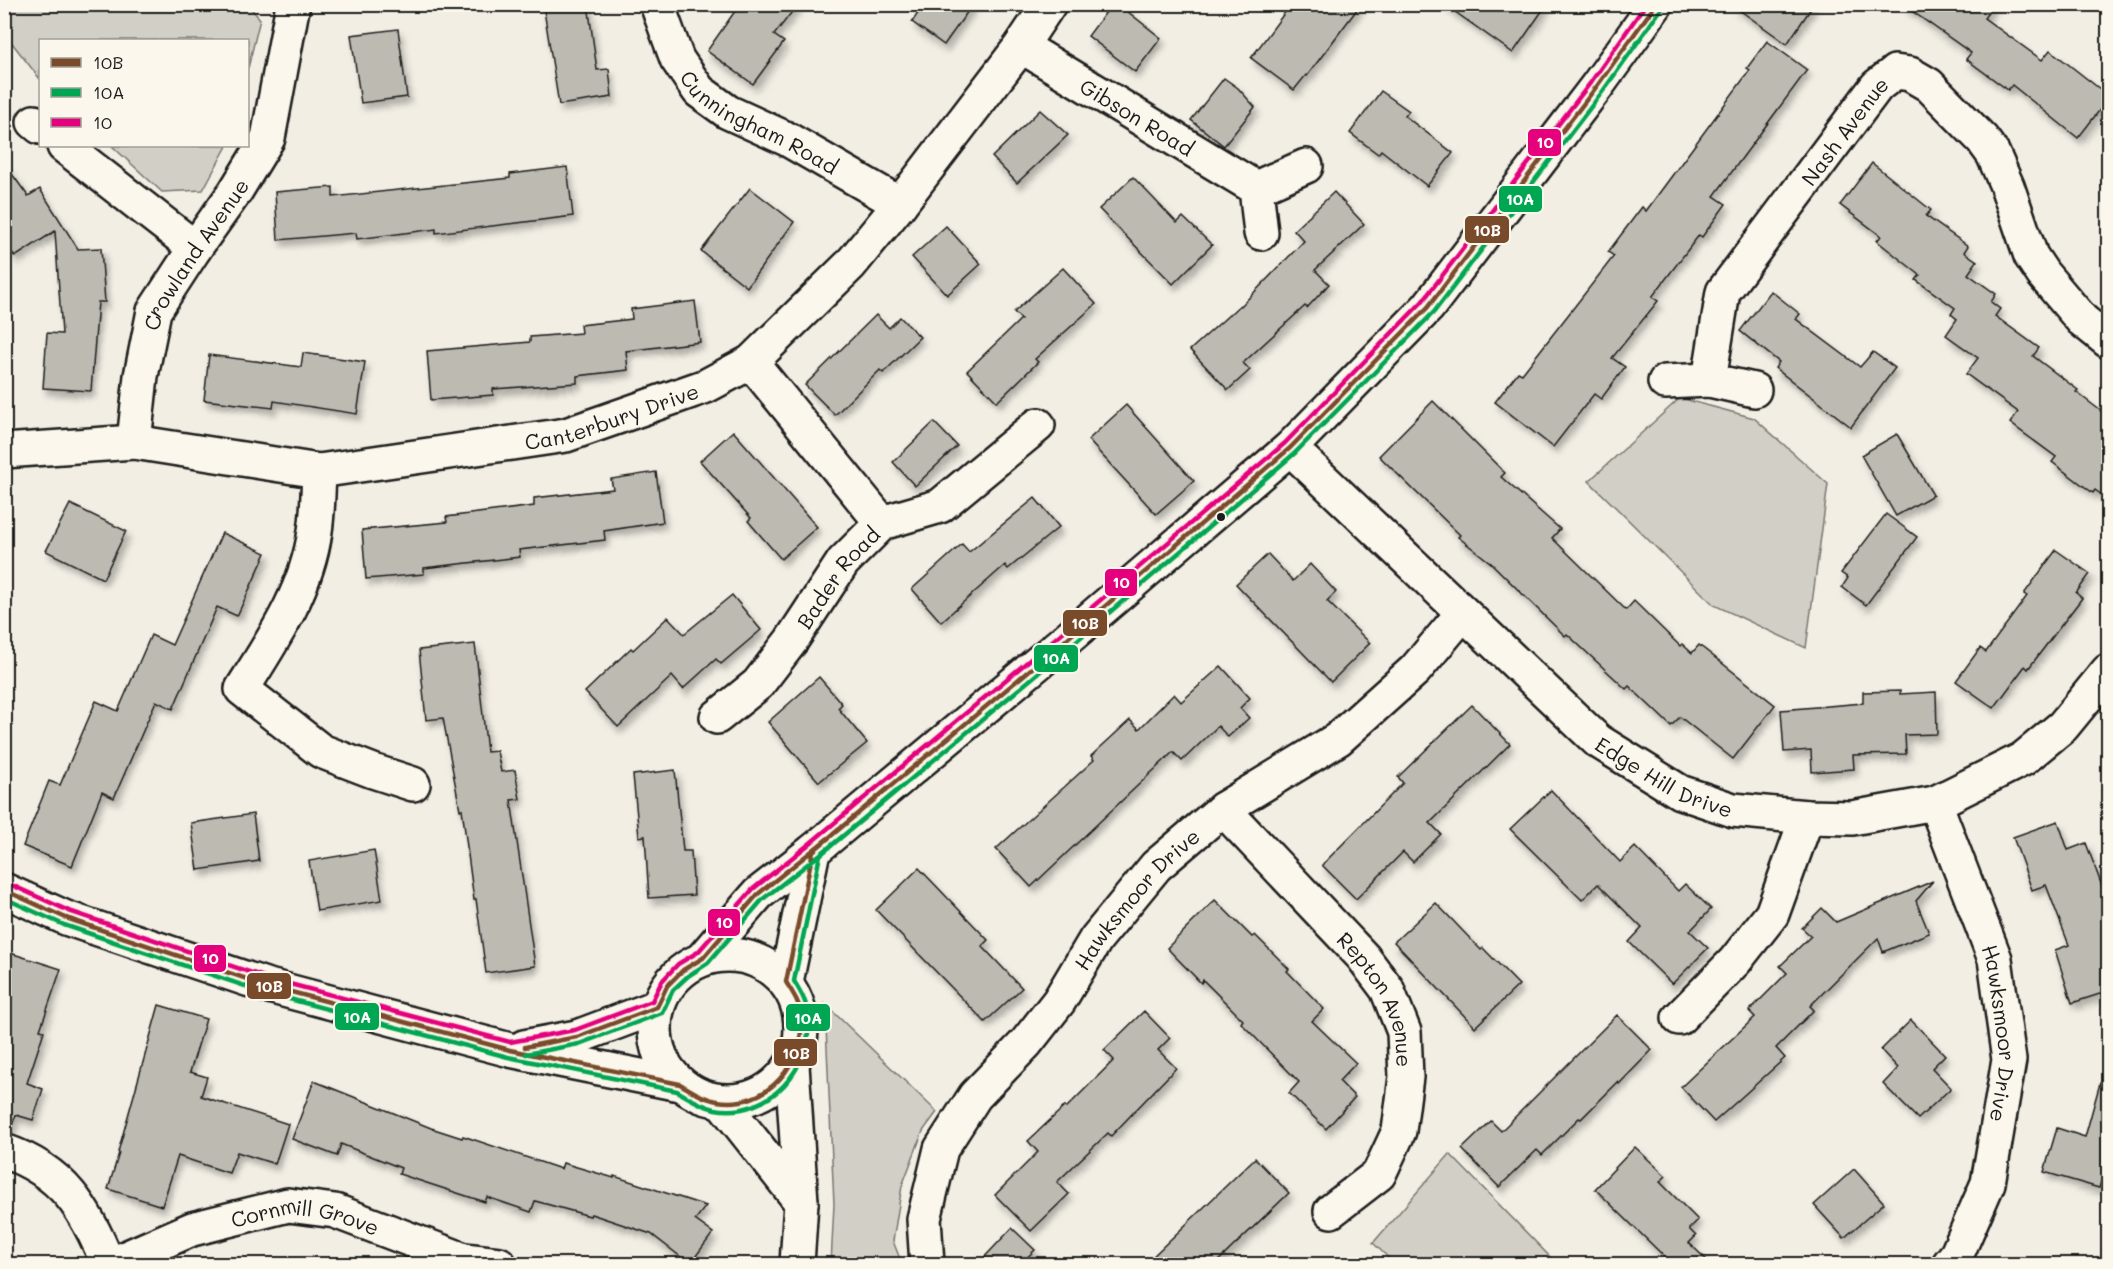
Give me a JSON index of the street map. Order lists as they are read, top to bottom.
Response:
{
  "streets": {
    "street": [
      "Gibson Road",
      "Cunningham Road",
      "Nash Avenue",
      "Crowland Avenue",
      "Canterbury Drive",
      "Bader Road",
      "Edge Hill Drive",
      "Hawksmoor Drive",
      "Repton Avenue",
      "Cornmill Grove"
    ]
  },
  "crossings": [
    ["Gibson Road", "Canterbury Drive"],
    ["Cunningham Road", "Canterbury Drive"],
    ["Crowland Avenue", "Canterbury Drive"],
    ["Edge Hill Drive", "Hawksmoor Drive"],
    ["Hawksmoor Drive", "Repton Avenue"]
  ],
  "lines": ["transit line 10B", "transit line 10", "transit line 10A"],
  "legend": ["10B", "10A", "10"]
}
